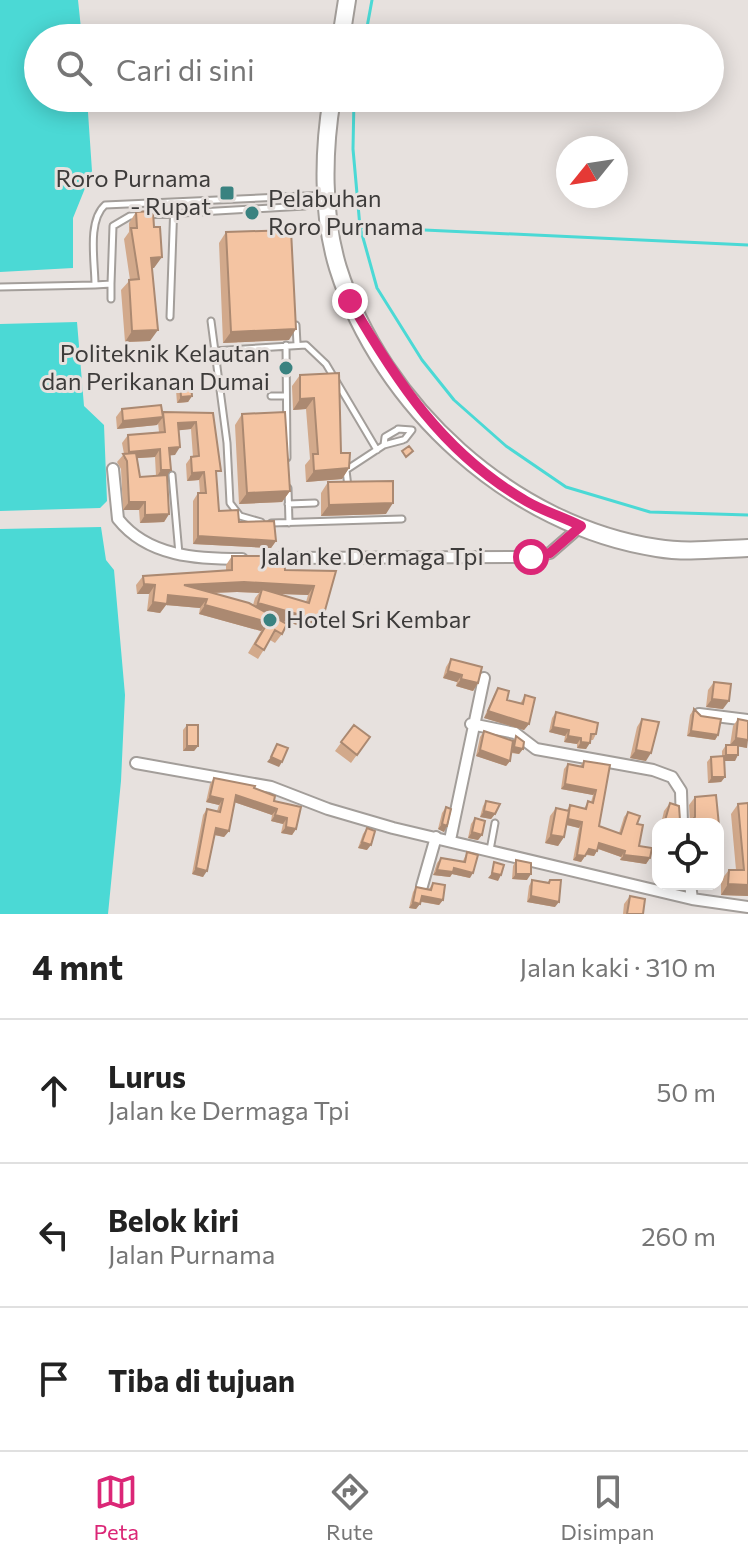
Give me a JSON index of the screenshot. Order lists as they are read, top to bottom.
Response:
{
  "streets": {
    "street": ["Jalan ke Dermaga Tpi"]
  },
  "places": {
    "transit": ["Roro Purnama - Rupat"],
    "other": ["Pelabuhan Roro Purnama", "Politeknik Kelautan dan Perikanan Dumai", "Hotel Sri Kembar"]
  },
  "north": "bottom left",
  "page": {
    "search": "Cari di sini",
    "heading": ["4 mnt", "Jalan kaki · 310 m"],
    "list": [
      ["Lurus", "Jalan ke Dermaga Tpi", "50 m"],
      ["Belok kiri", "Jalan Purnama", "260 m"],
      "Tiba di tujuan"
    ],
    "nav": ["Peta", "Rute", "Disimpan"]
  }
}
